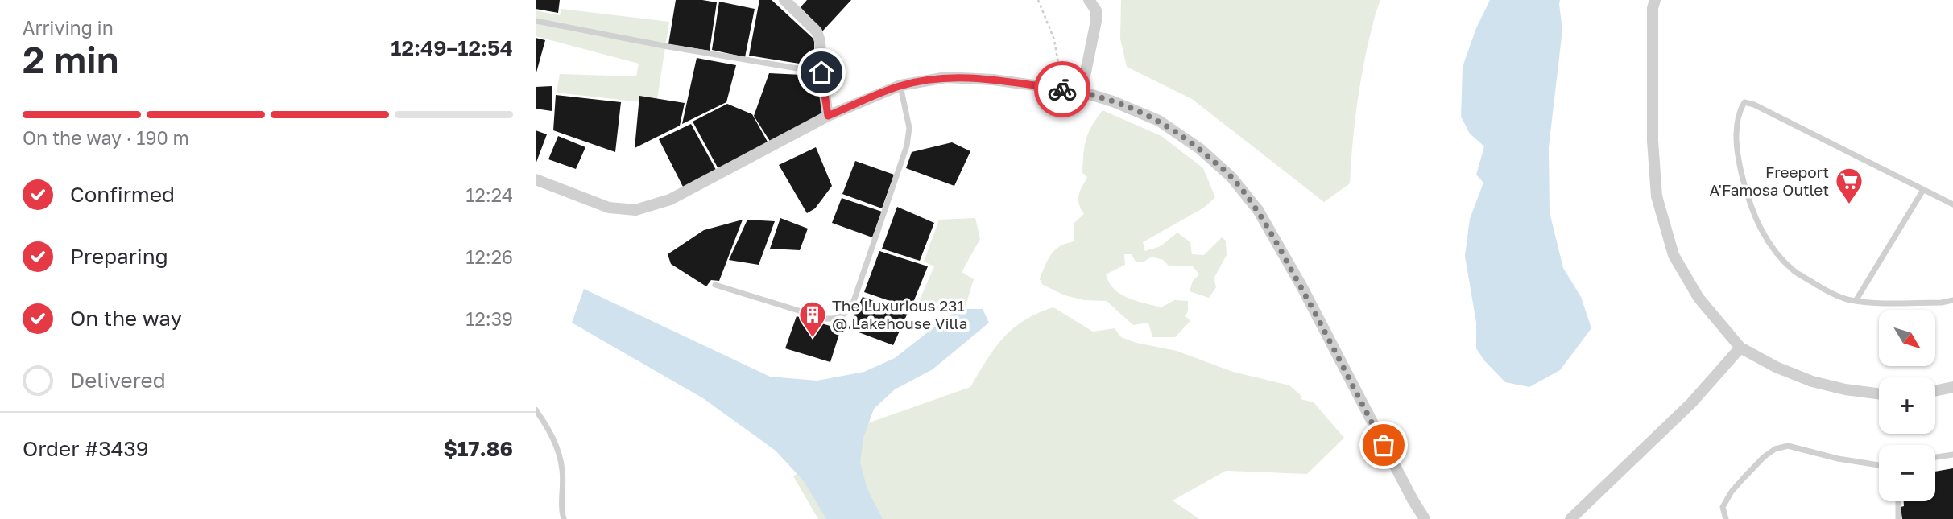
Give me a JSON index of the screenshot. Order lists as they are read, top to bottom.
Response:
{
  "places": {
    "supermarket": ["Freeport A'Famosa Outlet"],
    "building": ["The Luxurious 231 @ Lakehouse Villa"]
  },
  "north": "bottom right",
  "page": {
    "heading": ["2 min", "Arriving in", "12:49–12:54"],
    "panel": ["Order #3439", "$17.86"],
    "bar": "On the way · 190 m",
    "list": [
      ["Confirmed", "12:24"],
      ["Preparing", "12:26"],
      ["On the way", "12:39"],
      "Delivered"
    ],
    "map_buttons": ["+", "−"]
  }
}
